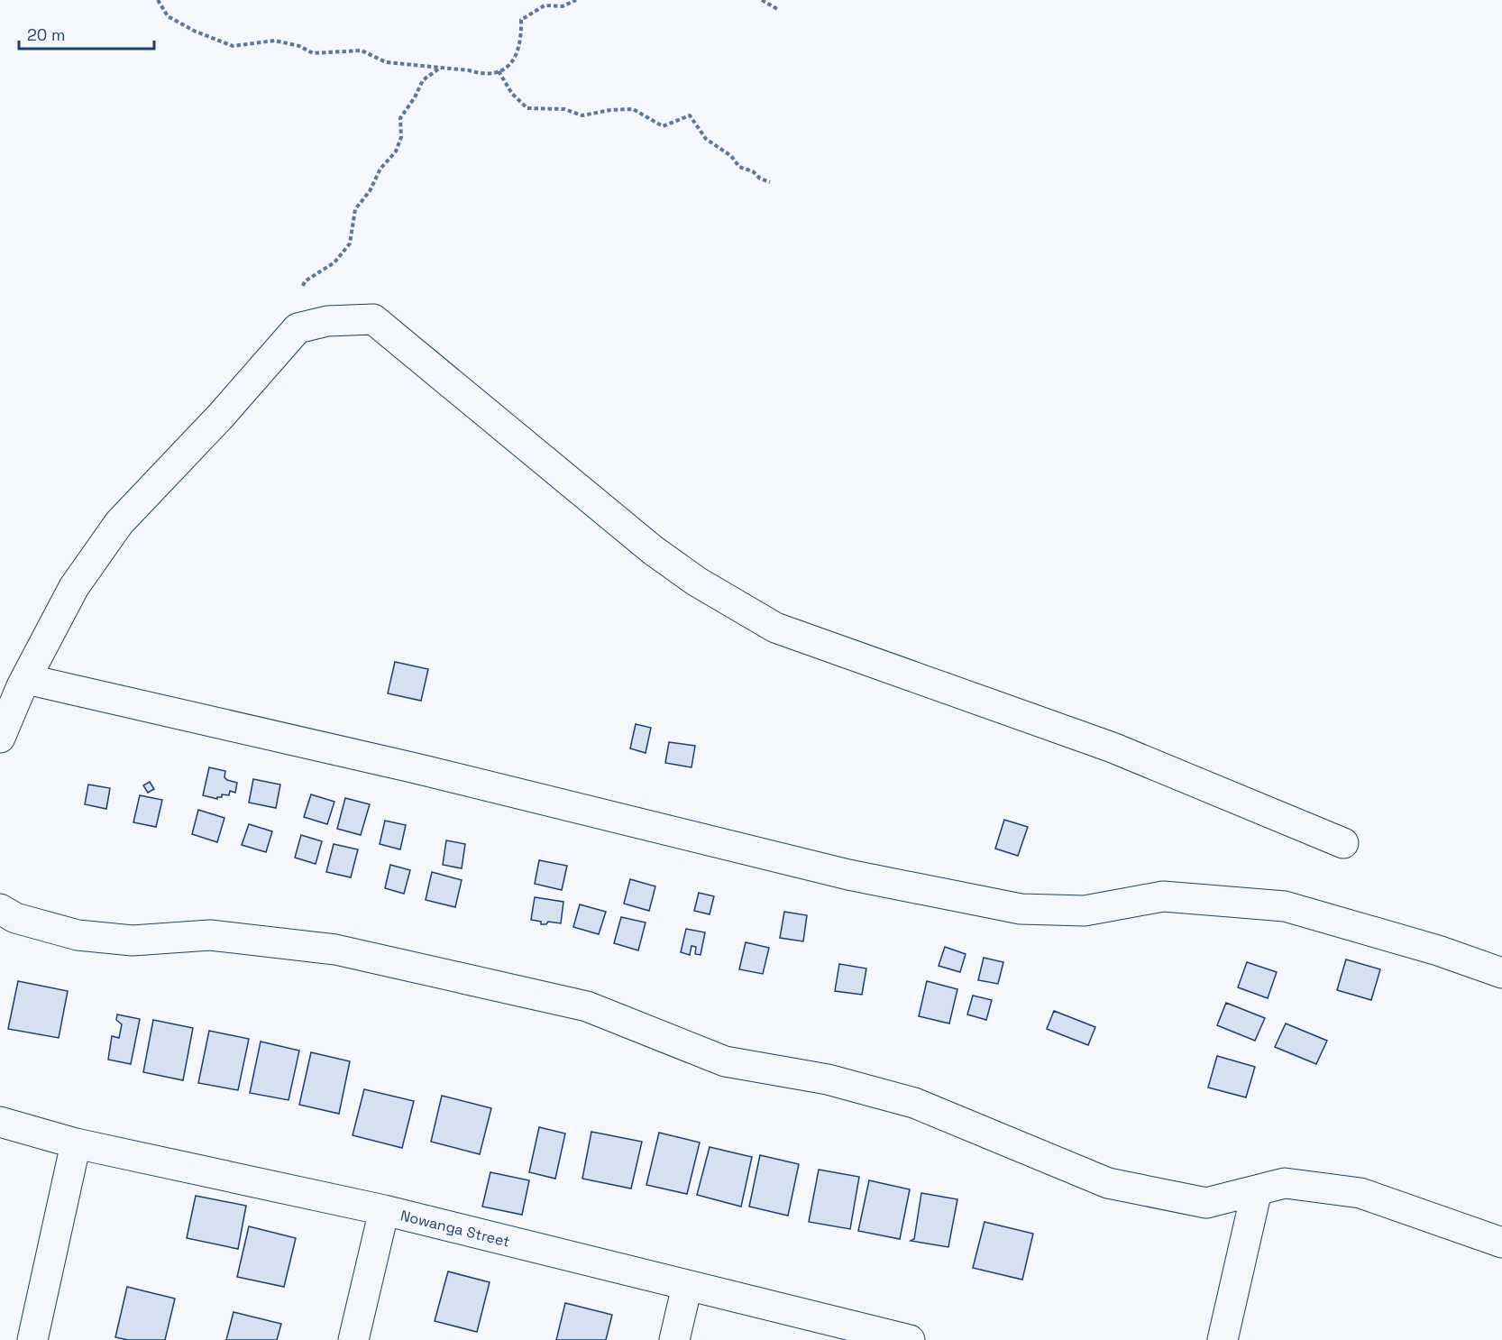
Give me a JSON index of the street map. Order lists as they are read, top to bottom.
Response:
{
  "streets": {
    "street": ["Nowanga Street"]
  },
  "scale_bar": "20 m"
}
